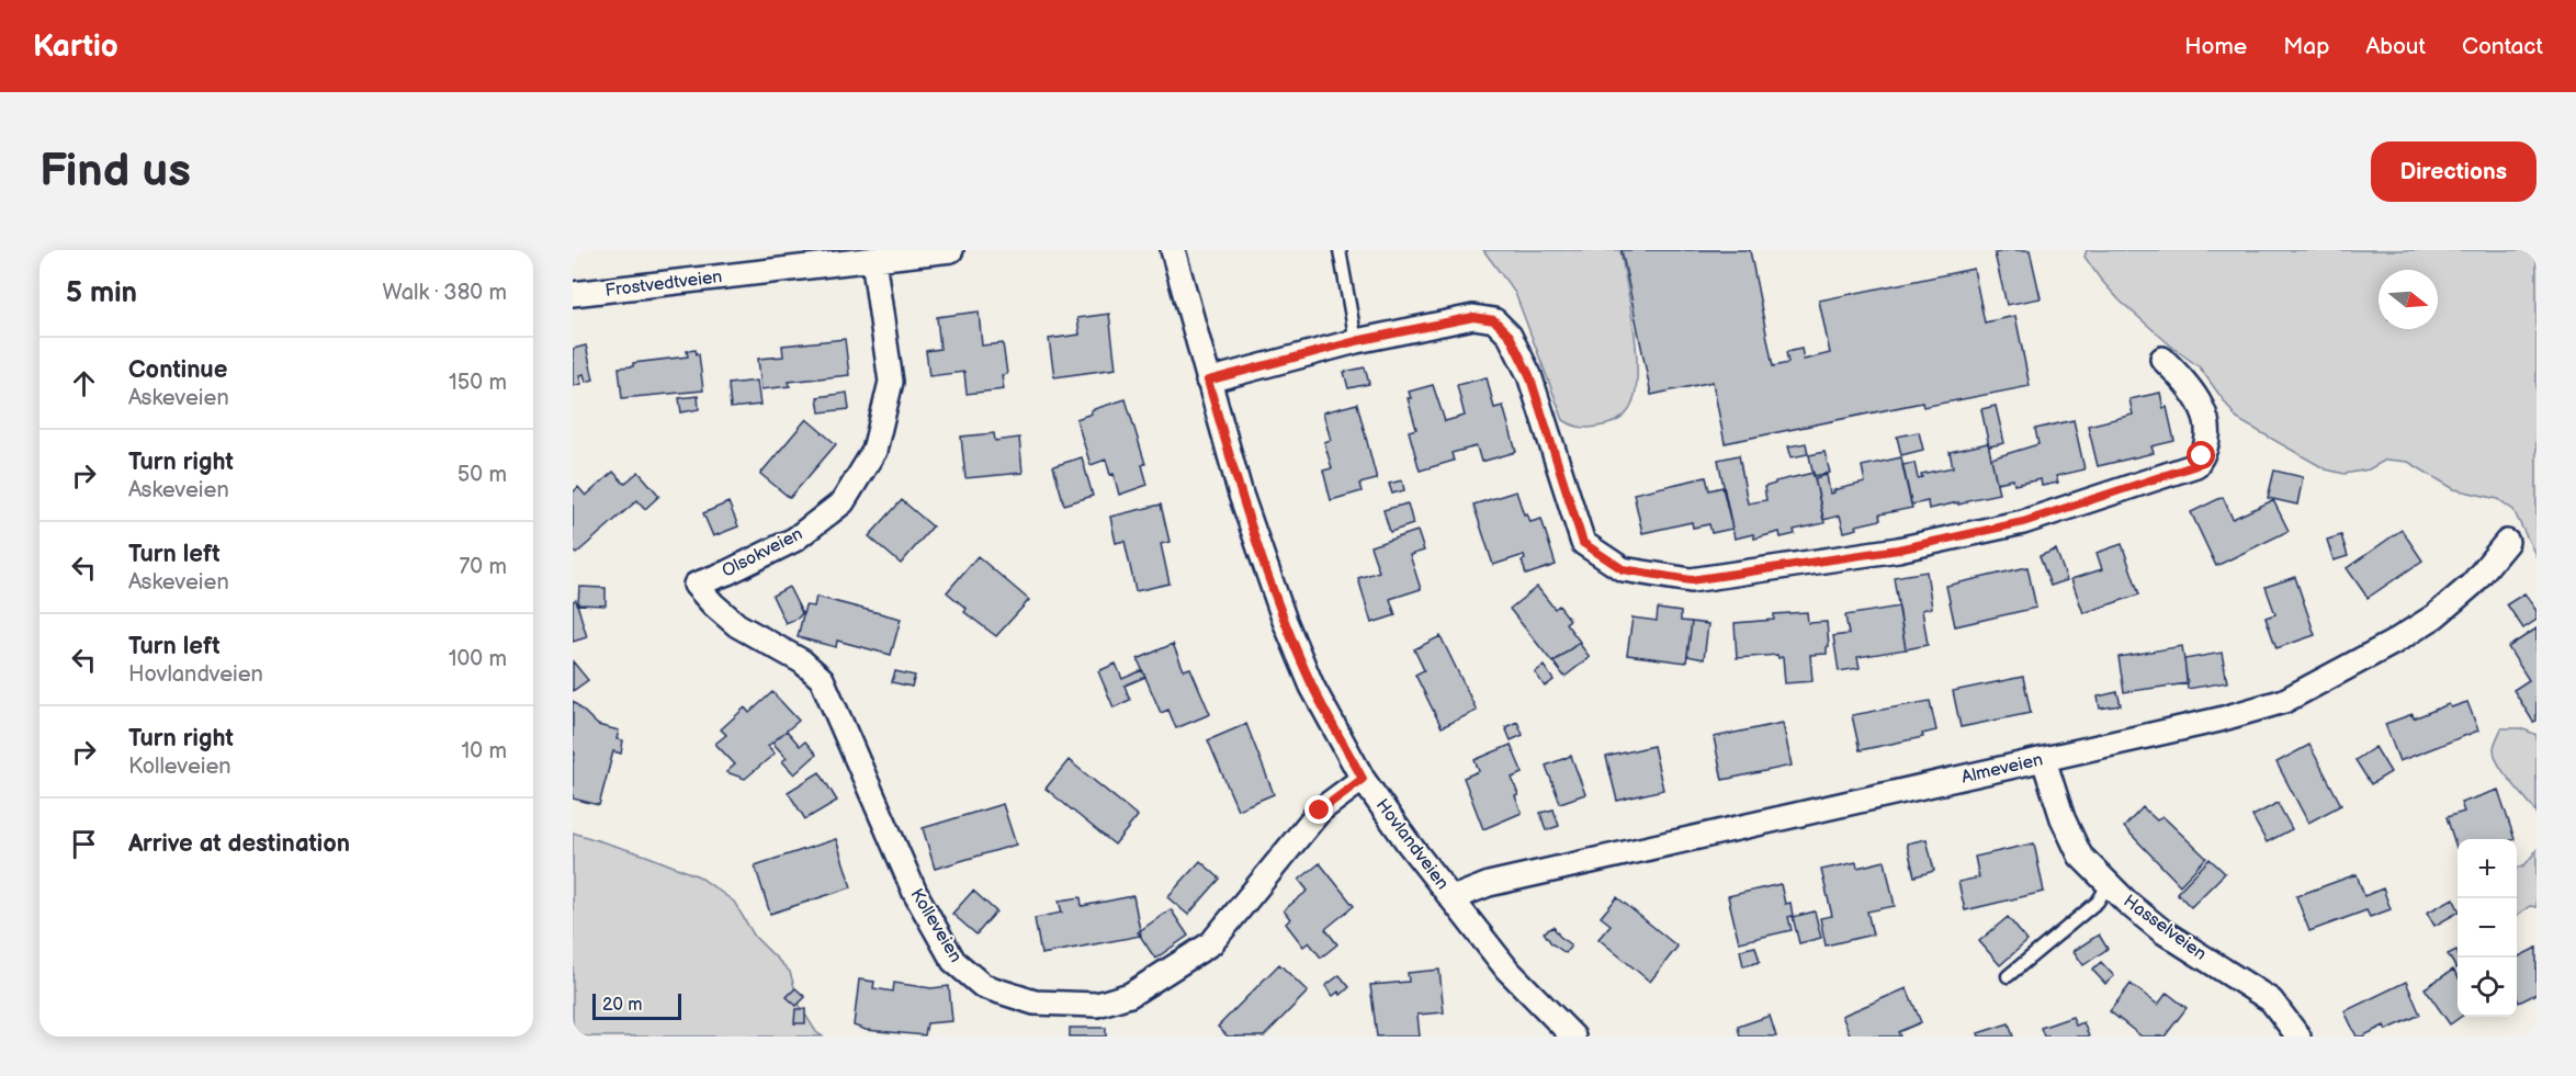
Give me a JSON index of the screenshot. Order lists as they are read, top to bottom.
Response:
{
  "streets": {
    "street": [
      "Frostvedtveien",
      "Olsokveien",
      "Almeveien",
      "Hovlandveien",
      "Kolleveien",
      "Hasselveien"
    ]
  },
  "crossings": [
    ["Frostvedtveien", "Olsokveien"],
    ["Olsokveien", "Kolleveien"],
    ["Almeveien", "Hovlandveien"],
    ["Almeveien", "Hasselveien"],
    ["Hovlandveien", "Kolleveien"]
  ],
  "scale_bar": "20 m",
  "north": "right",
  "page": {
    "header": "Kartio",
    "nav": [
      "Home",
      "Map",
      "About",
      "Contact"
    ],
    "buttons": "Directions",
    "title": "Find us",
    "heading": ["5 min", "Walk · 380 m"],
    "list": [
      ["Continue", "Askeveien", "150 m"],
      ["Turn right", "Askeveien", "50 m"],
      ["Turn left", "Askeveien", "70 m"],
      ["Turn left", "Hovlandveien", "100 m"],
      ["Turn right", "Kolleveien", "10 m"],
      "Arrive at destination"
    ],
    "map_buttons": ["+", "−"],
    "scale": "20 m"
  }
}
